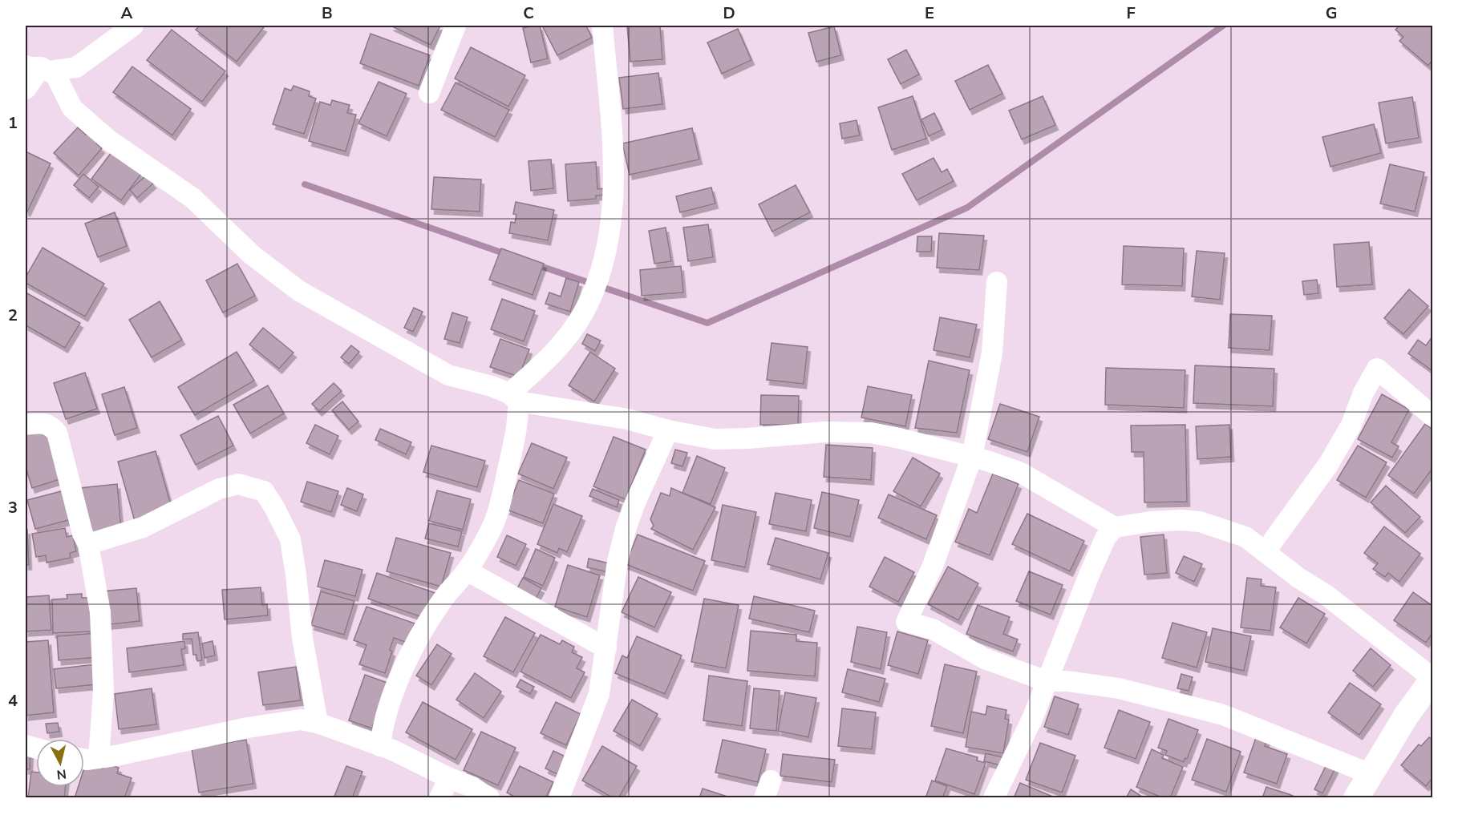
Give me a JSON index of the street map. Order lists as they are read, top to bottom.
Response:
{
  "north": "bottom",
  "grid": {
    "columns": [
      "A",
      "B",
      "C",
      "D",
      "E",
      "F",
      "G"
    ],
    "rows": [
      "1",
      "2",
      "3",
      "4"
    ]
  }
}
